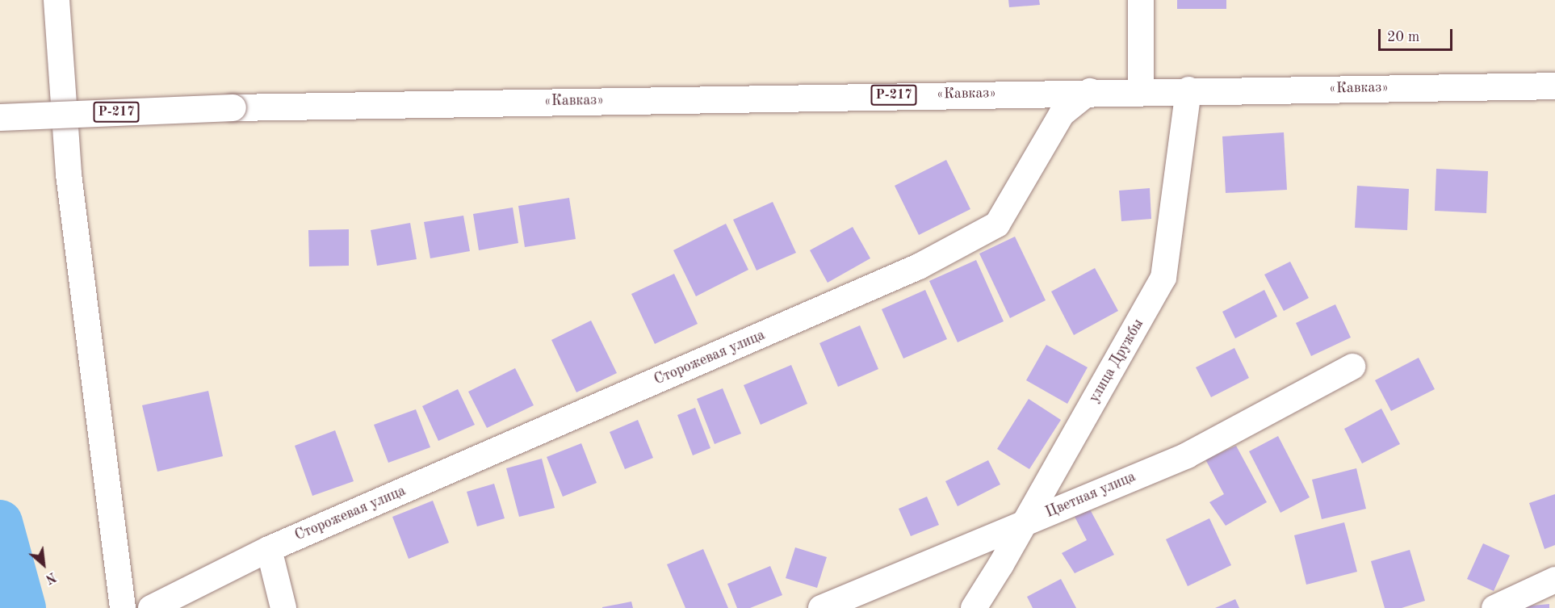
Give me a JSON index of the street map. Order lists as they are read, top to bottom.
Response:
{
  "streets": {
    "highway": ["«Кавказ»", "Р-217"],
    "street": ["Сторожевая улица", "улица Дружбы", "Цветная улица"]
  },
  "crossings": [
    ["«Кавказ»", "Сторожевая улица"],
    ["«Кавказ»", "улица Дружбы"],
    ["улица Дружбы", "Цветная улица"]
  ],
  "scale_bar": "20 m",
  "north": "bottom right"
}
